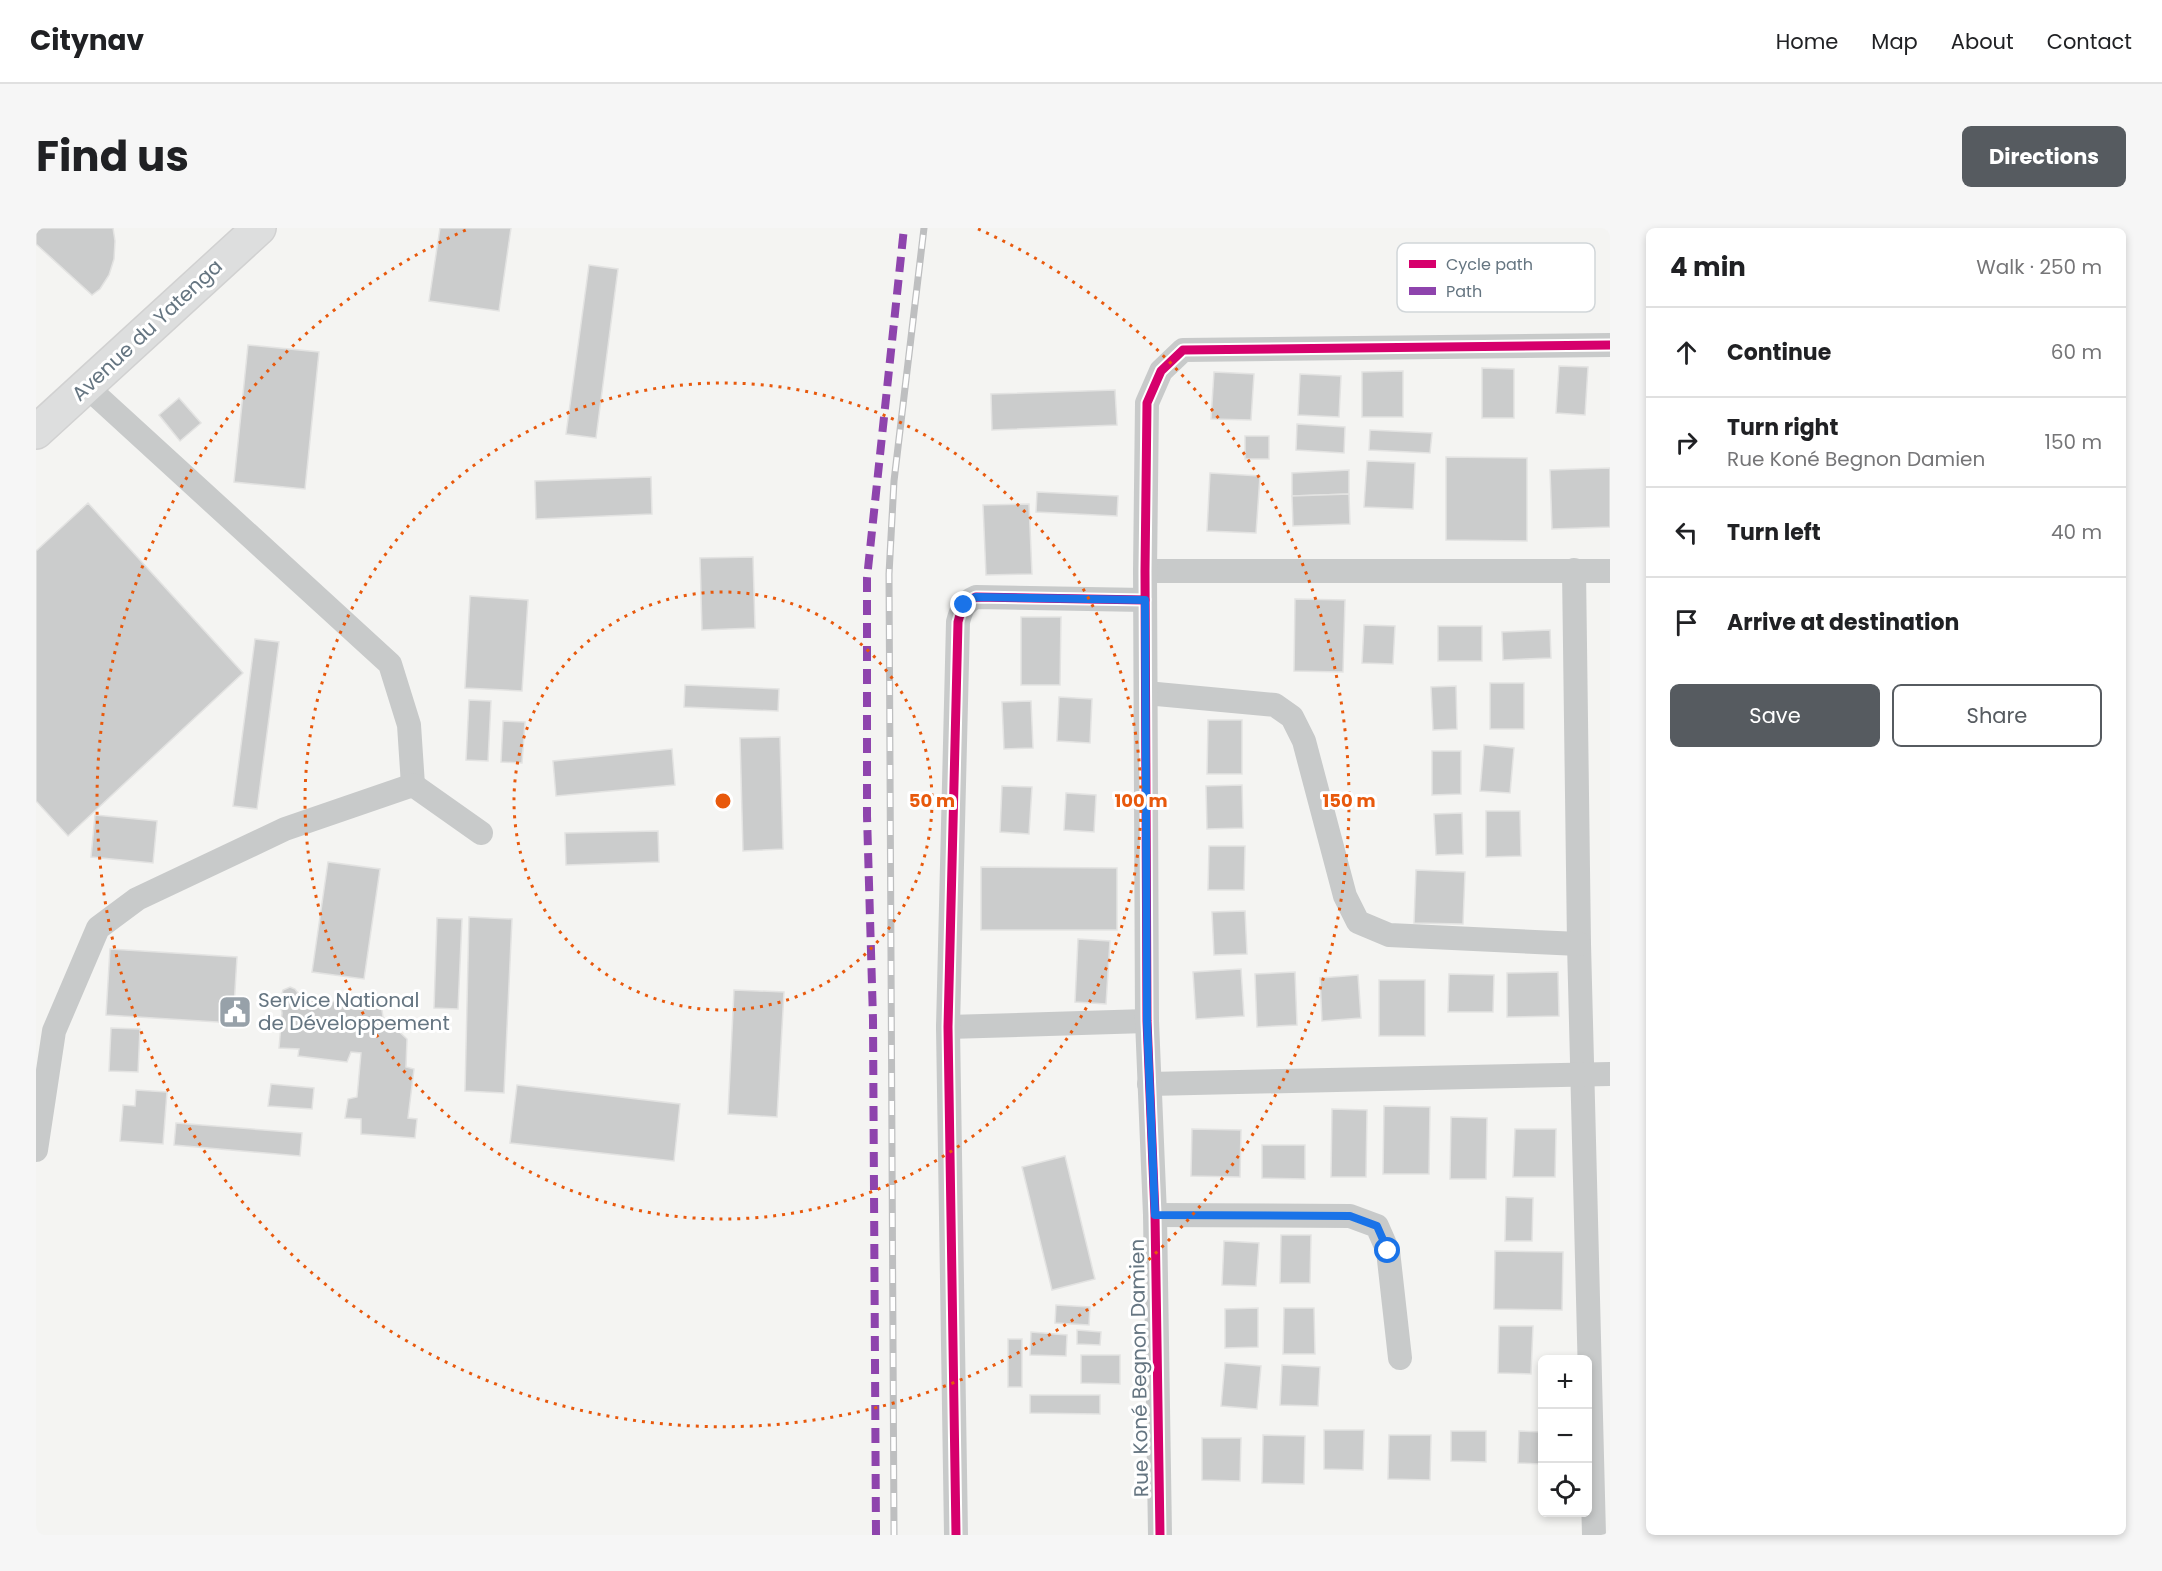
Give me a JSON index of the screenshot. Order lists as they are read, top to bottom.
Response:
{
  "streets": {
    "main road": ["Avenue du Yatenga"],
    "street": ["Rue Koné Begnon Damien"]
  },
  "places": {
    "public building": ["Service National de Développement"]
  },
  "legend": ["Cycle path", "Path"],
  "page": {
    "header": "Citynav",
    "nav": [
      "Home",
      "Map",
      "About",
      "Contact"
    ],
    "title": "Find us",
    "buttons": [
      "Directions",
      ["Save", "Share"]
    ],
    "heading": ["4 min", "Walk · 250 m"],
    "list": [
      ["Continue", "60 m"],
      ["Turn right", "Rue Koné Begnon Damien", "150 m"],
      ["Turn left", "40 m"],
      "Arrive at destination"
    ],
    "map_buttons": ["+", "−"]
  },
  "rings": ["50 m", "100 m", "150 m"]
}
